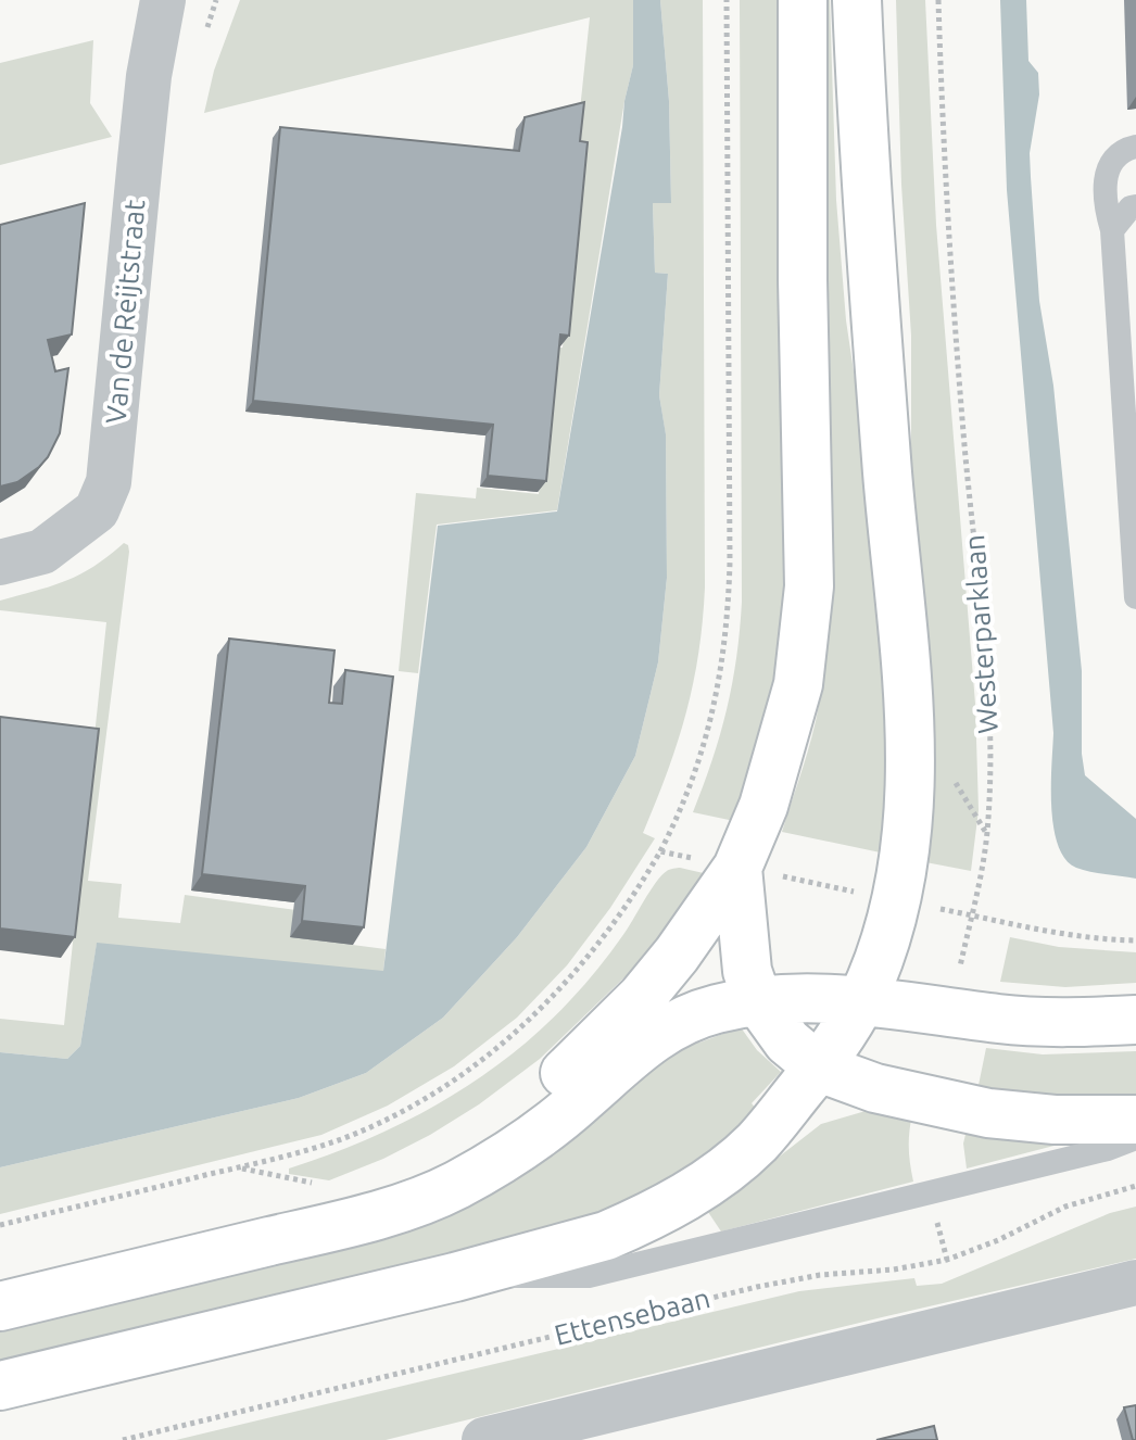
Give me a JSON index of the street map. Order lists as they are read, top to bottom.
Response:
{
  "streets": {
    "main road": ["Ettensebaan"],
    "street": ["Van de Reijtstraat"],
    "path": ["Westerparklaan"]
  }
}
